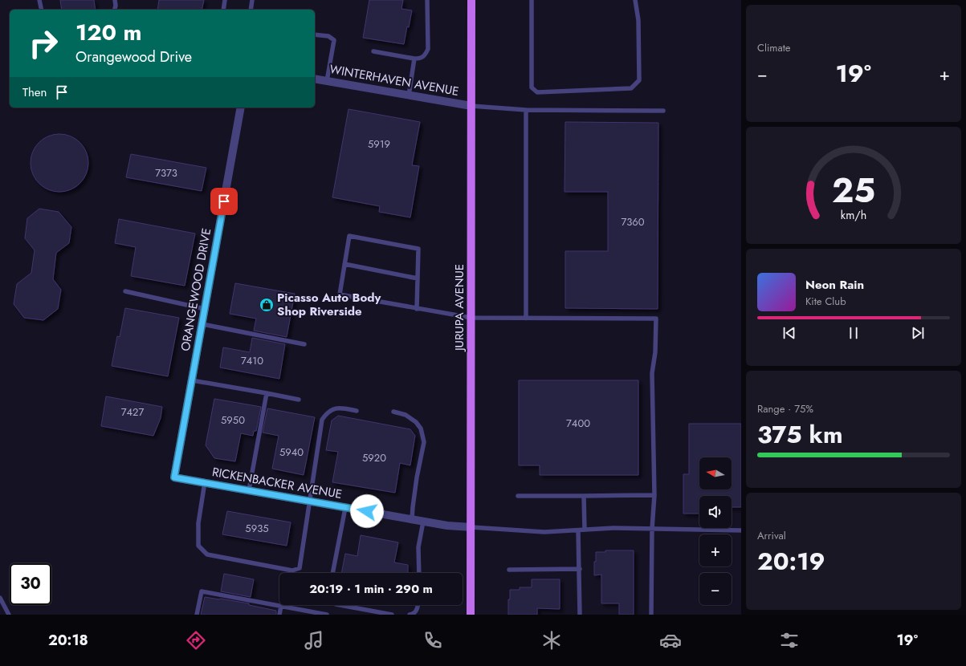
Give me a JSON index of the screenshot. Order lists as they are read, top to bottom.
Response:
{
  "streets": {
    "main road": ["JURUPA AVENUE"],
    "street": ["WINTERHAVEN AVENUE", "ORANGEWOOD DRIVE", "RICKENBACKER AVENUE"]
  },
  "crossings": [
    ["WINTERHAVEN AVENUE", "JURUPA AVENUE"],
    ["ORANGEWOOD DRIVE", "RICKENBACKER AVENUE"],
    ["JURUPA AVENUE", "RICKENBACKER AVENUE"]
  ],
  "places": {
    "shop": ["Picasso Auto Body Shop Riverside"]
  },
  "house_numbers": [
    "5919",
    "7373",
    "7360",
    "7410",
    "7427",
    "5950",
    "7400",
    "5940",
    "5920",
    "5935"
  ],
  "north": "left",
  "page": {
    "tile": [
      "Climate",
      ["Range · 75%", "375 km"],
      ["Arrival", "20:19"]
    ],
    "turn": ["120 m", "Orangewood Drive"],
    "heat": ["−", "19°", "+"],
    "then": "Then",
    "song": ["Neon Rain", "Kite Club"],
    "map_buttons": ["+", "−"],
    "limit": "30",
    "trip": "20:19 · 1 min · 290 m",
    "tabs": ["20:18", "19°"],
    "gauge": ["25", "km/h"]
  }
}
